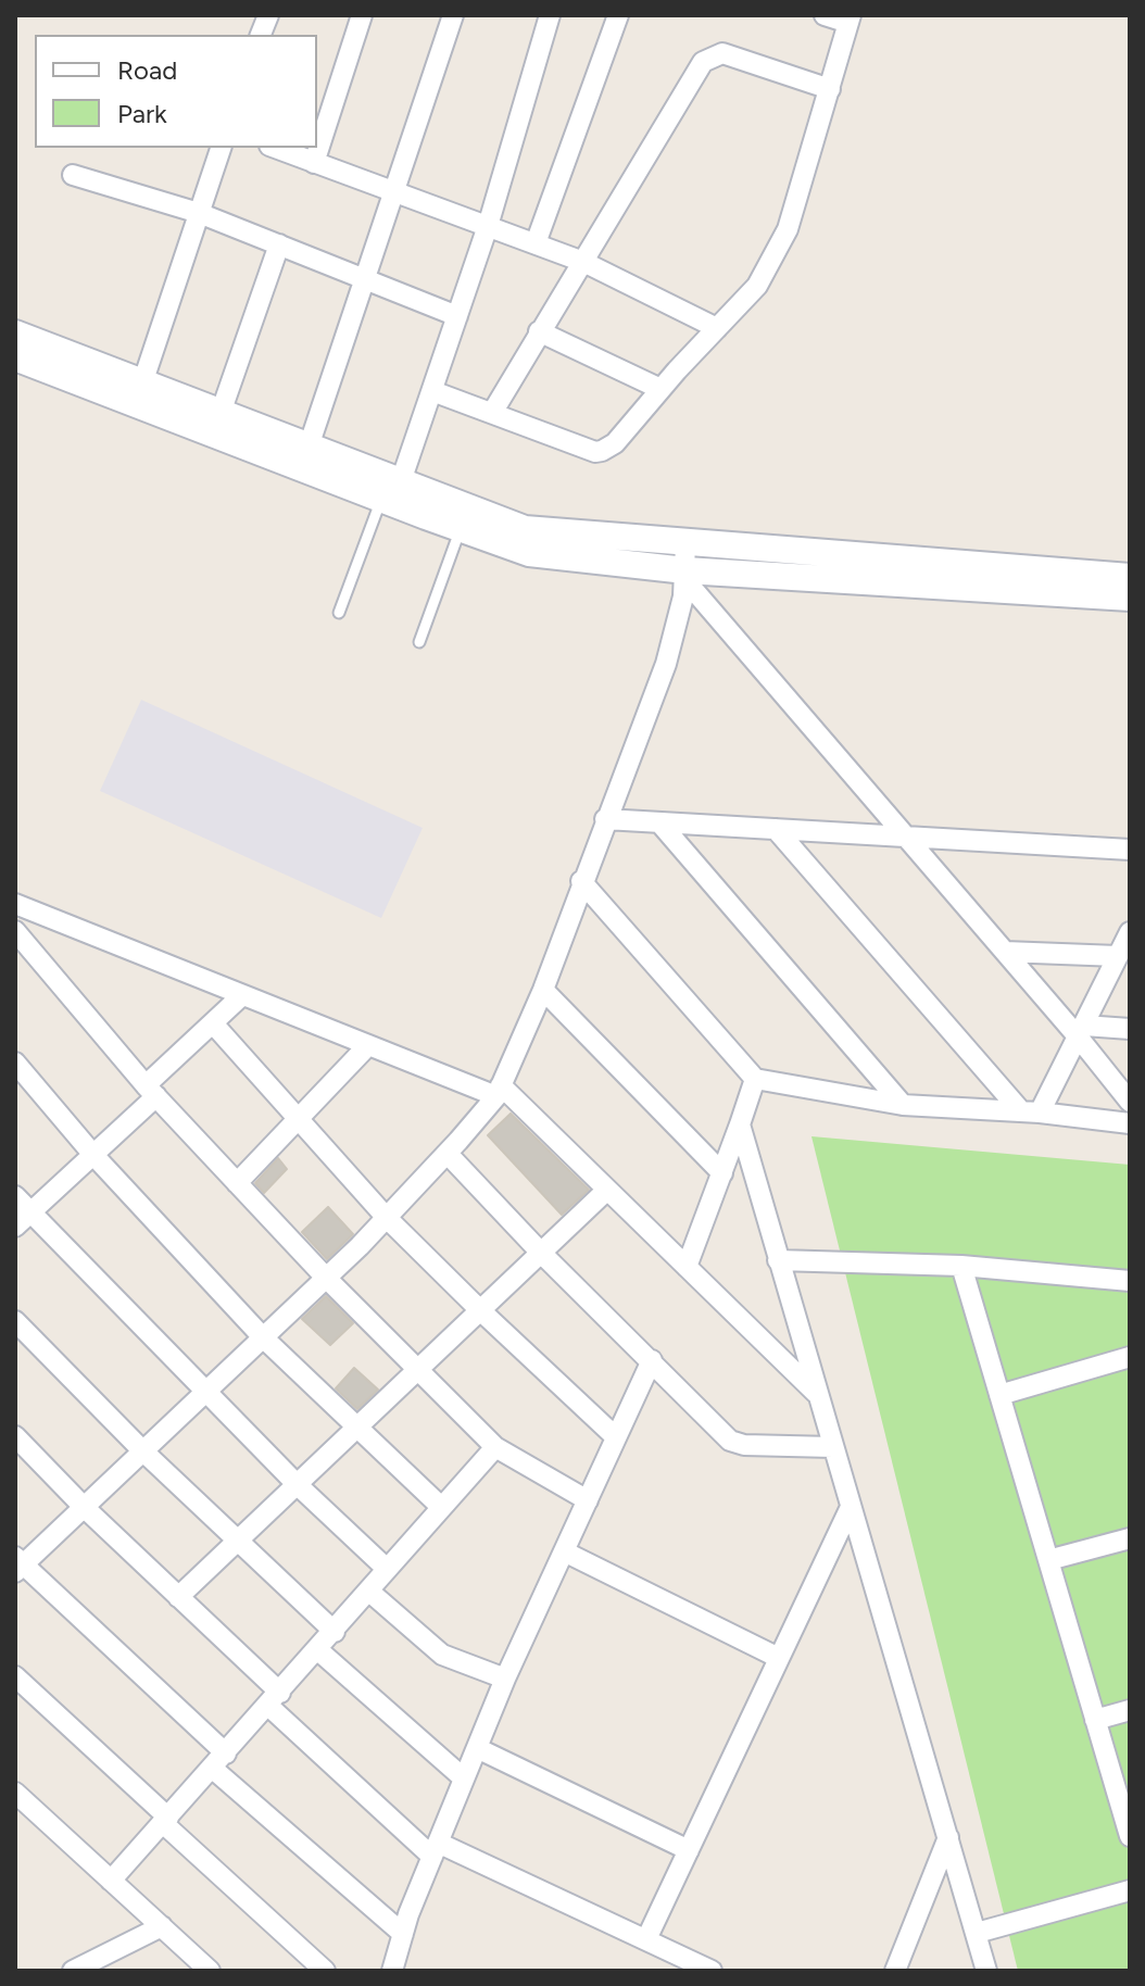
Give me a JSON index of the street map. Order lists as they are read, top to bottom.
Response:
{
  "legend": ["Road", "Park"]
}
